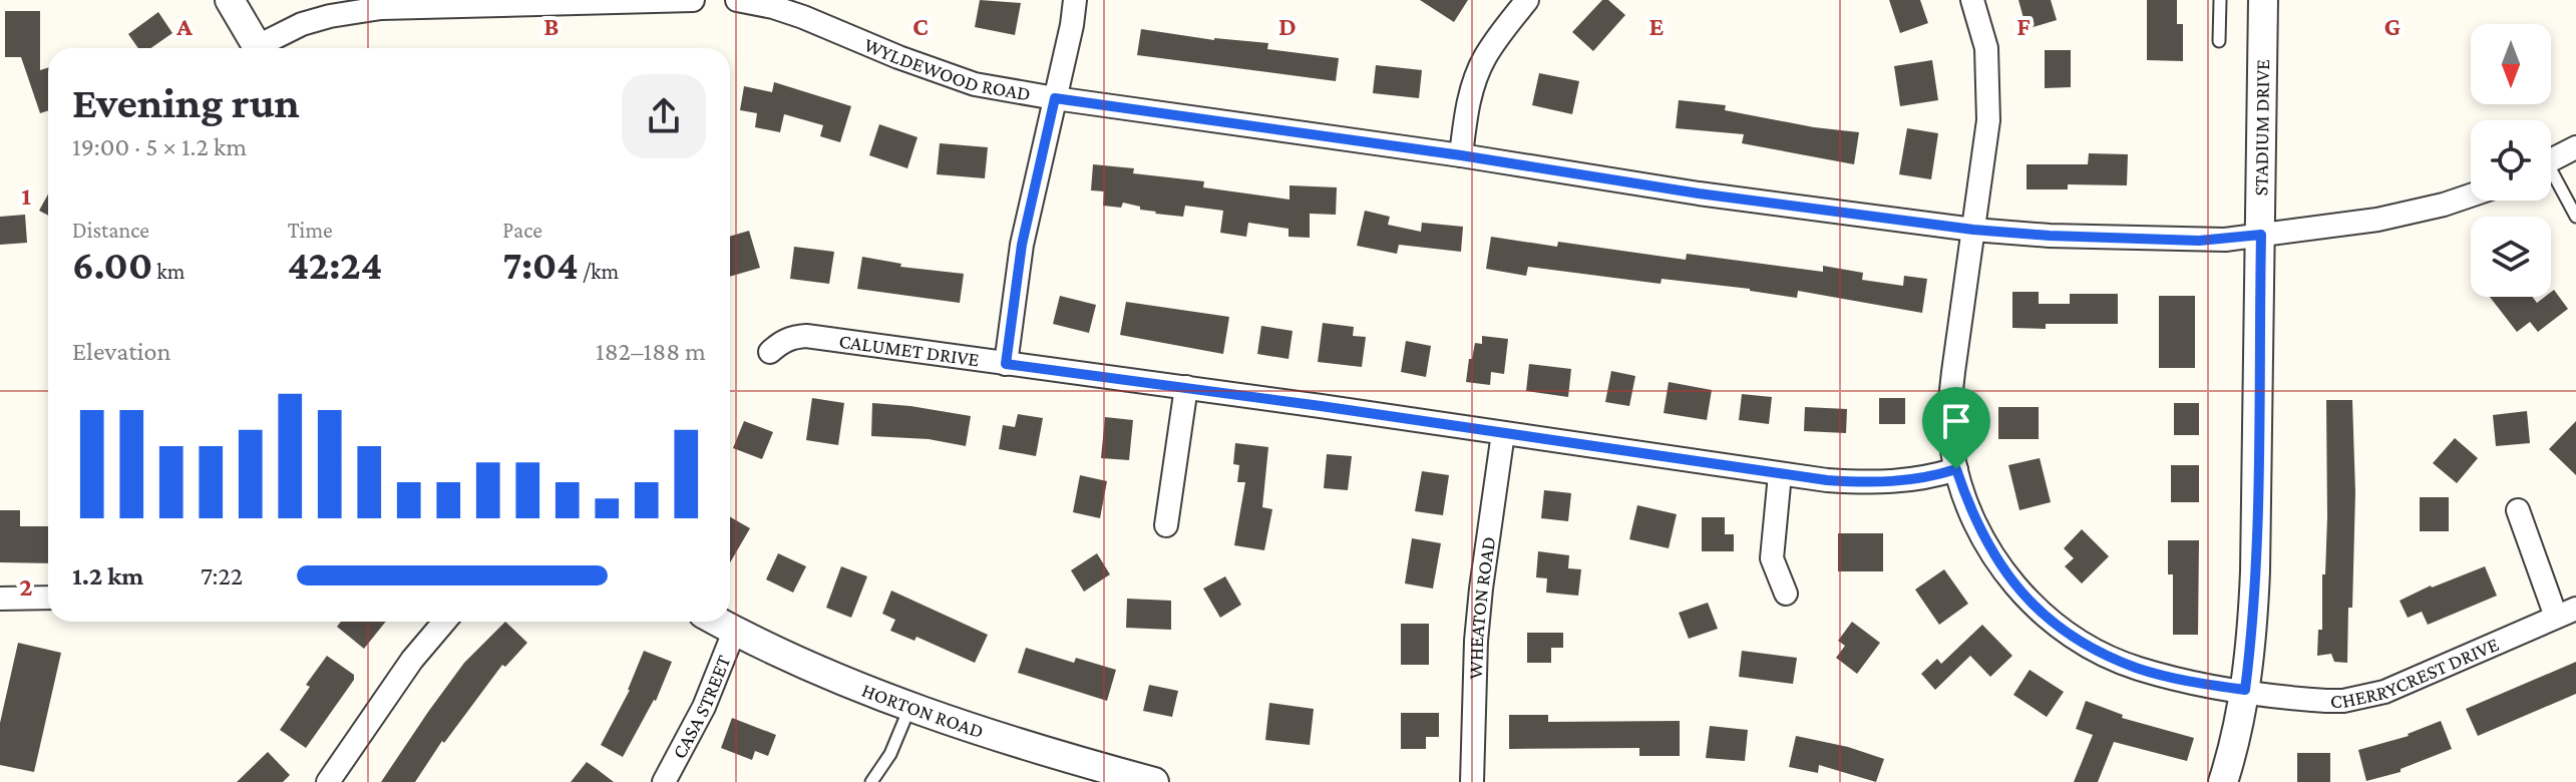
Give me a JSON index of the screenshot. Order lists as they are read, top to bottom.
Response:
{
  "streets": {
    "street": [
      "WYLDEWOOD ROAD",
      "STADIUM DRIVE",
      "CALUMET DRIVE",
      "WHEATON ROAD",
      "CHERRYCREST DRIVE",
      "CASA STREET",
      "HORTON ROAD"
    ]
  },
  "crossings": [
    ["WYLDEWOOD ROAD", "STADIUM DRIVE"],
    ["WYLDEWOOD ROAD", "CHERRYCREST DRIVE"],
    ["STADIUM DRIVE", "CHERRYCREST DRIVE"],
    ["CALUMET DRIVE", "WHEATON ROAD"],
    ["CALUMET DRIVE", "CHERRYCREST DRIVE"],
    ["CASA STREET", "HORTON ROAD"]
  ],
  "north": "bottom",
  "page": {
    "heading": ["Evening run", "19:00 · 5 × 1.2 km"],
    "stats": [
      ["Distance", "6.00 km"],
      ["Time", "42:24"],
      ["Pace", "7:04 /km"]
    ],
    "chart": ["Elevation", "182–188 m"],
    "list": [
      {
        "name": "1.2 km",
        "note": "7:22"
      }
    ]
  },
  "grid": {
    "columns": [
      "A",
      "B",
      "C",
      "D",
      "E",
      "F",
      "G"
    ],
    "rows": ["1", "2"]
  }
}
